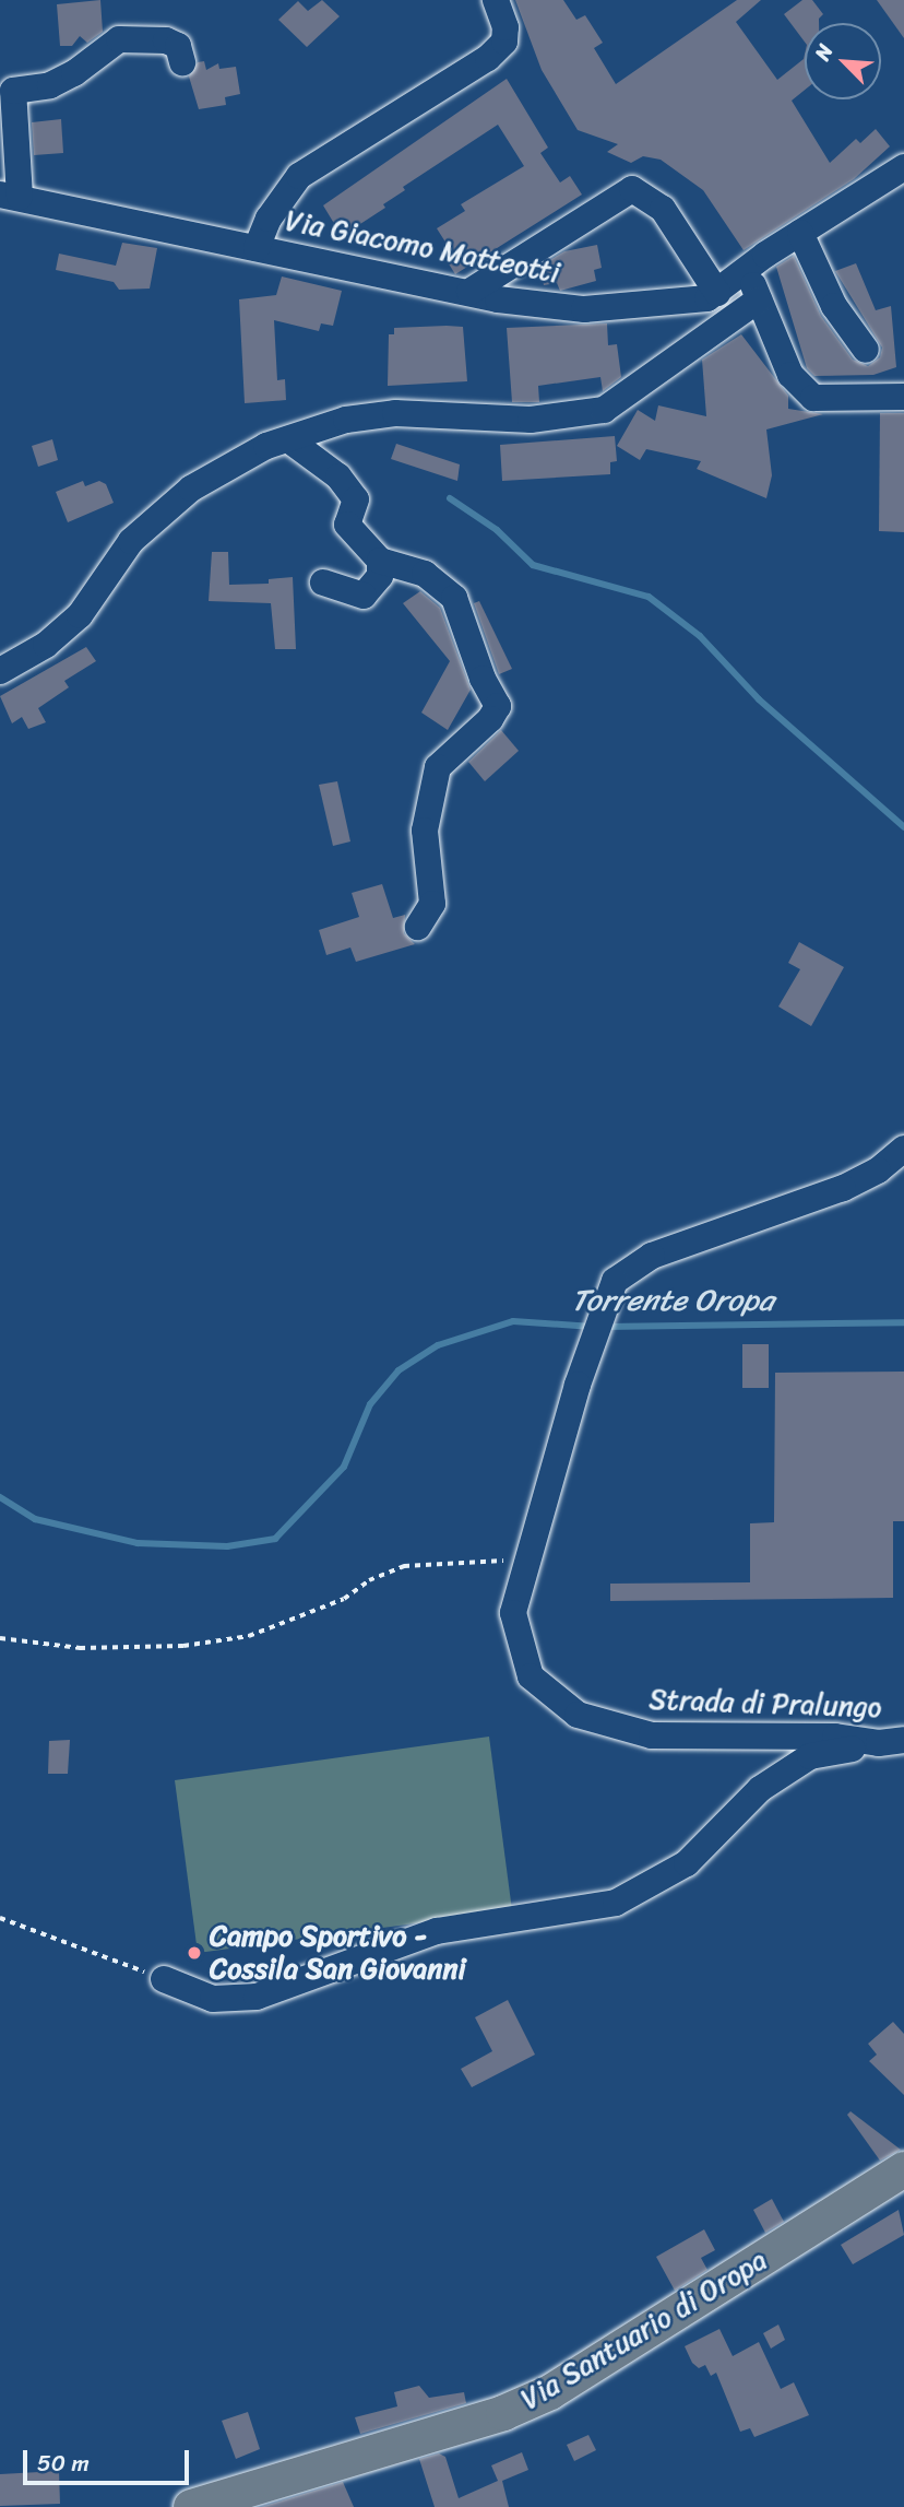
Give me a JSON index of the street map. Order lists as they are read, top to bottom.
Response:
{
  "streets": {
    "main road": ["Via Santuario di Oropa"],
    "street": ["Via Giacomo Matteotti", "Strada di Pralungo"]
  },
  "water": ["Torrente Oropa"],
  "places": ["Campo Sportivo - Cossila San Giovanni"],
  "scale_bar": "50 m",
  "north": "top left"
}
